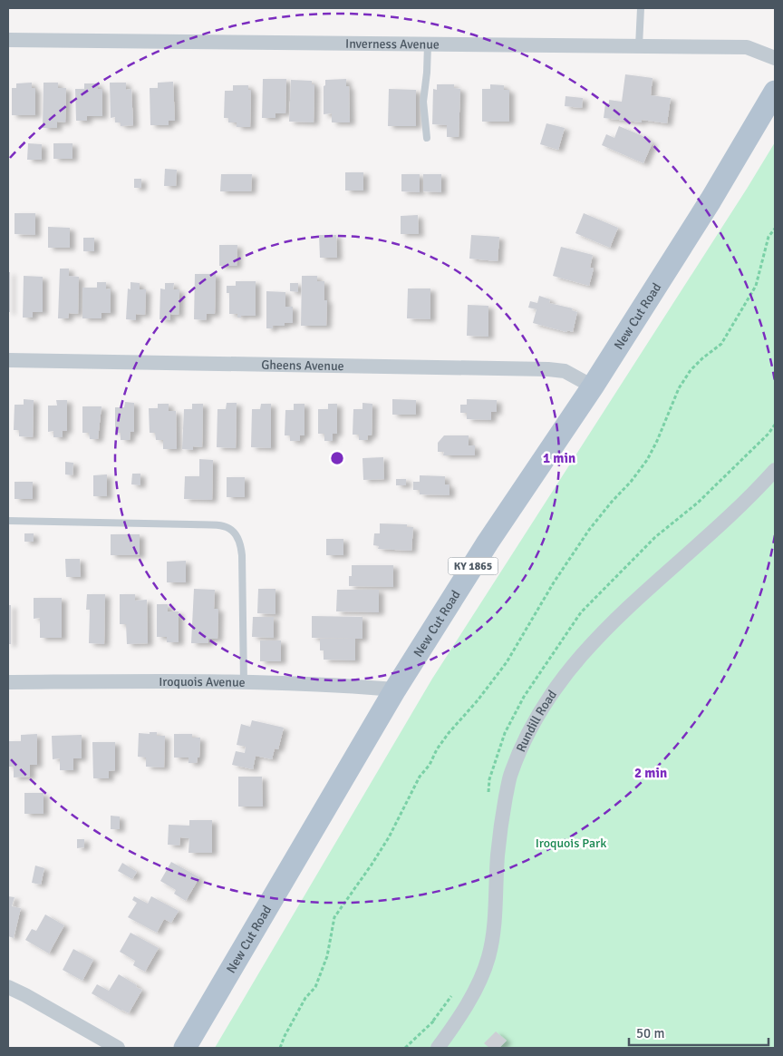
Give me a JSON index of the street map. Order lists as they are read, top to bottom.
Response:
{
  "streets": {
    "main road": ["New Cut Road", "KY 1865"],
    "street": [
      "Inverness Avenue",
      "Gheens Avenue",
      "Iroquois Avenue",
      "Rundill Road"
    ]
  },
  "crossings": [
    ["New Cut Road", "Gheens Avenue"],
    ["New Cut Road", "Iroquois Avenue"]
  ],
  "parks": ["Iroquois Park"],
  "scale_bar": "50 m",
  "rings": ["1 min", "2 min"]
}
